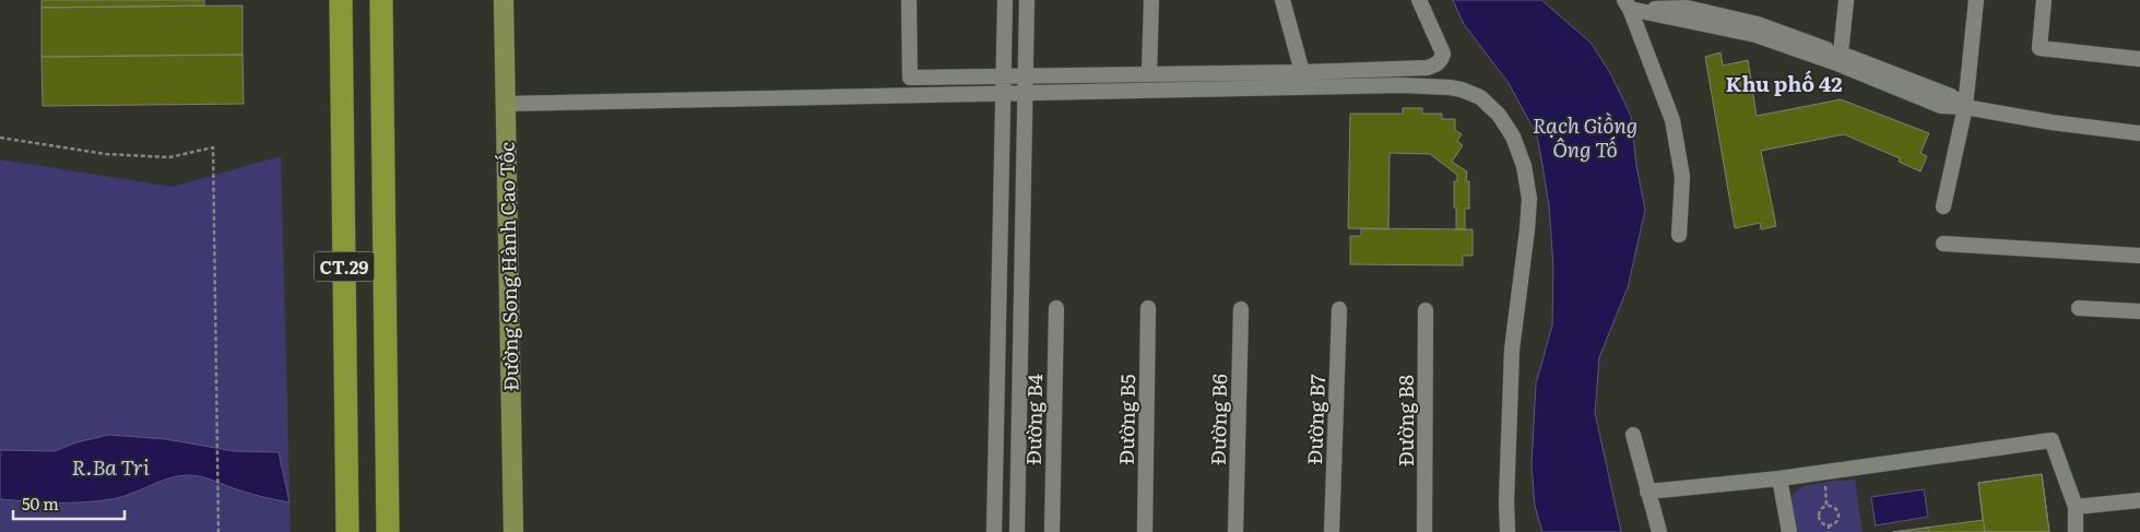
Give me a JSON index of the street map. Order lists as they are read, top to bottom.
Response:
{
  "streets": {
    "highway": ["CT.29"],
    "main road": ["Đường Song Hành Cao Tốc"],
    "street": [
      "Đường B4",
      "Đường B5",
      "Đường B6",
      "Đường B7",
      "Đường B8"
    ]
  },
  "districts": ["Khu phố 42"],
  "water": ["Rạch Giồng Ông Tố", "R.Ba Tri"],
  "scale_bar": "50 m"
}
